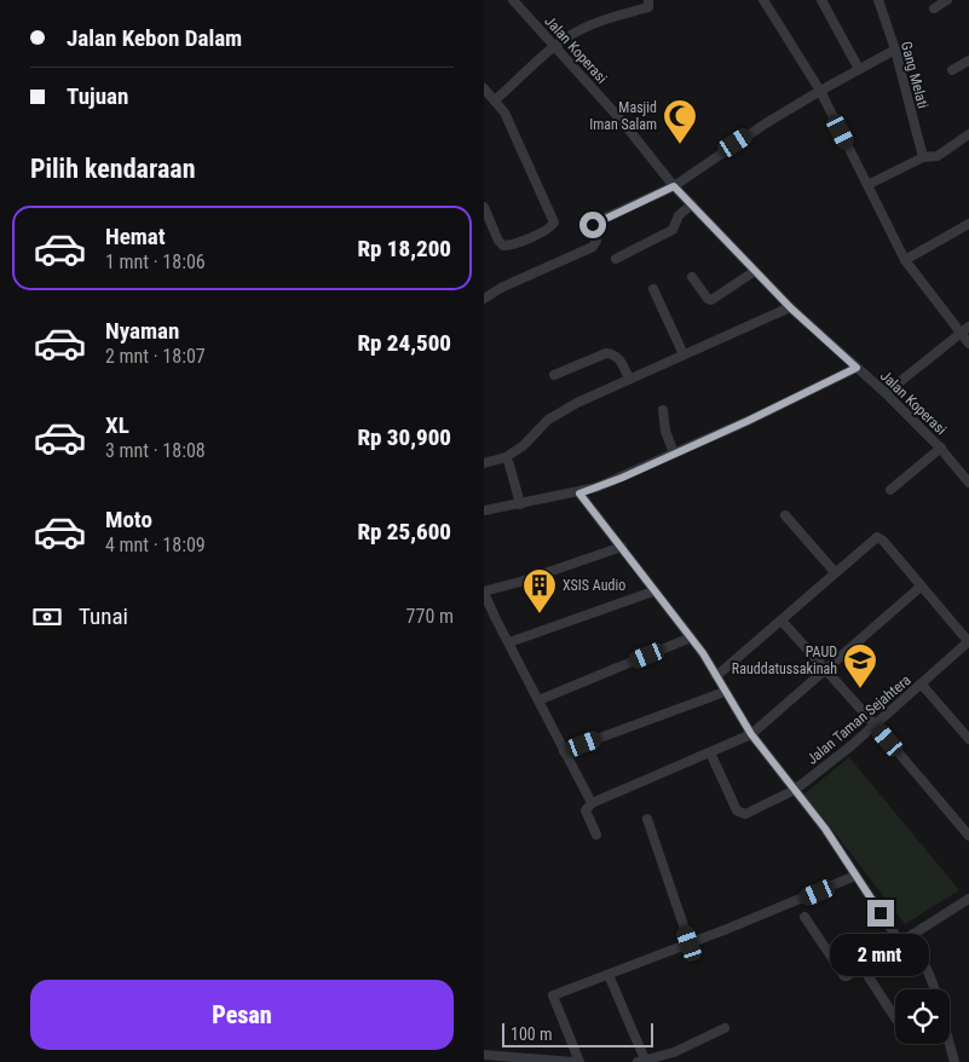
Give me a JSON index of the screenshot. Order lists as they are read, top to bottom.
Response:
{
  "streets": {
    "street": ["Jalan Koperasi", "Gang Melati", "Jalan Taman Sejahtera"]
  },
  "places": {
    "mosque": ["Masjid Iman Salam"],
    "building": ["XSIS Audio"],
    "school or university": ["PAUD Rauddatussakinah"]
  },
  "scale_bar": "100 m",
  "page": {
    "banner": ["Jalan Kebon Dalam", "Tujuan"],
    "heading": "Pilih kendaraan",
    "list": [
      {
        "name": "Hemat",
        "note": "1 mnt · 18:06",
        "value": "Rp 18,200"
      },
      {
        "name": "Nyaman",
        "note": "2 mnt · 18:07",
        "value": "Rp 24,500"
      },
      {
        "name": "XL",
        "note": "3 mnt · 18:08",
        "value": "Rp 30,900"
      },
      {
        "name": "Moto",
        "note": "4 mnt · 18:09",
        "value": "Rp 25,600"
      }
    ],
    "pay": ["Tunai", "770 m"],
    "bubble": "2 mnt",
    "buttons": "Pesan",
    "scale": "100 m"
  }
}
